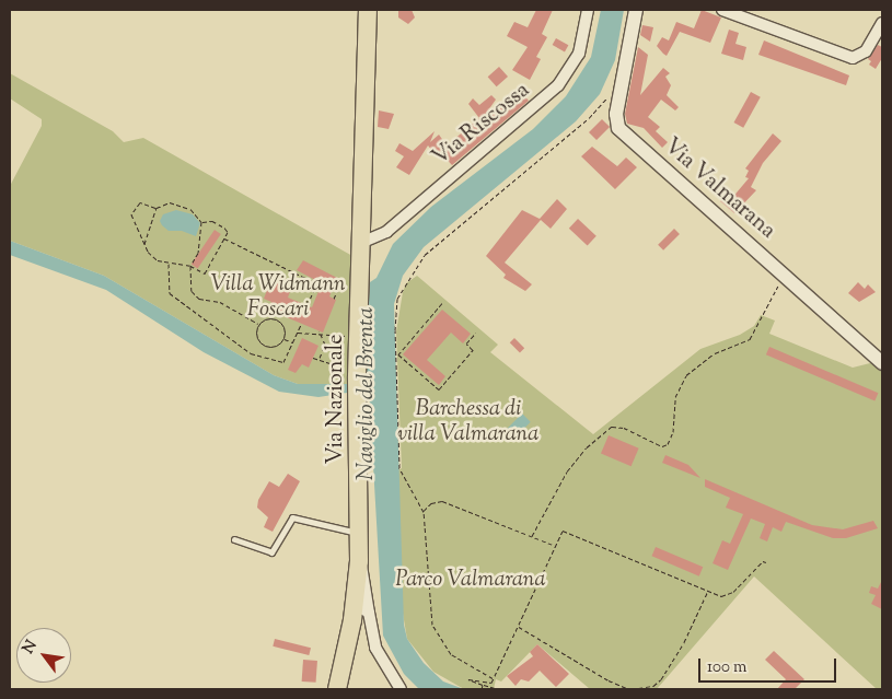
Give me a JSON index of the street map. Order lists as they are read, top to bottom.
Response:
{
  "streets": {
    "main road": ["Via Nazionale"],
    "street": ["Via Riscossa", "Via Valmarana"]
  },
  "crossings": [
    ["Via Riscossa", "Via Nazionale"]
  ],
  "water": ["Naviglio del Brenta"],
  "parks": ["Villa Widmann Foscari", "Barchessa di villa Valmarana", "Parco Valmarana"],
  "scale_bar": "100 m",
  "north": "top left"
}
